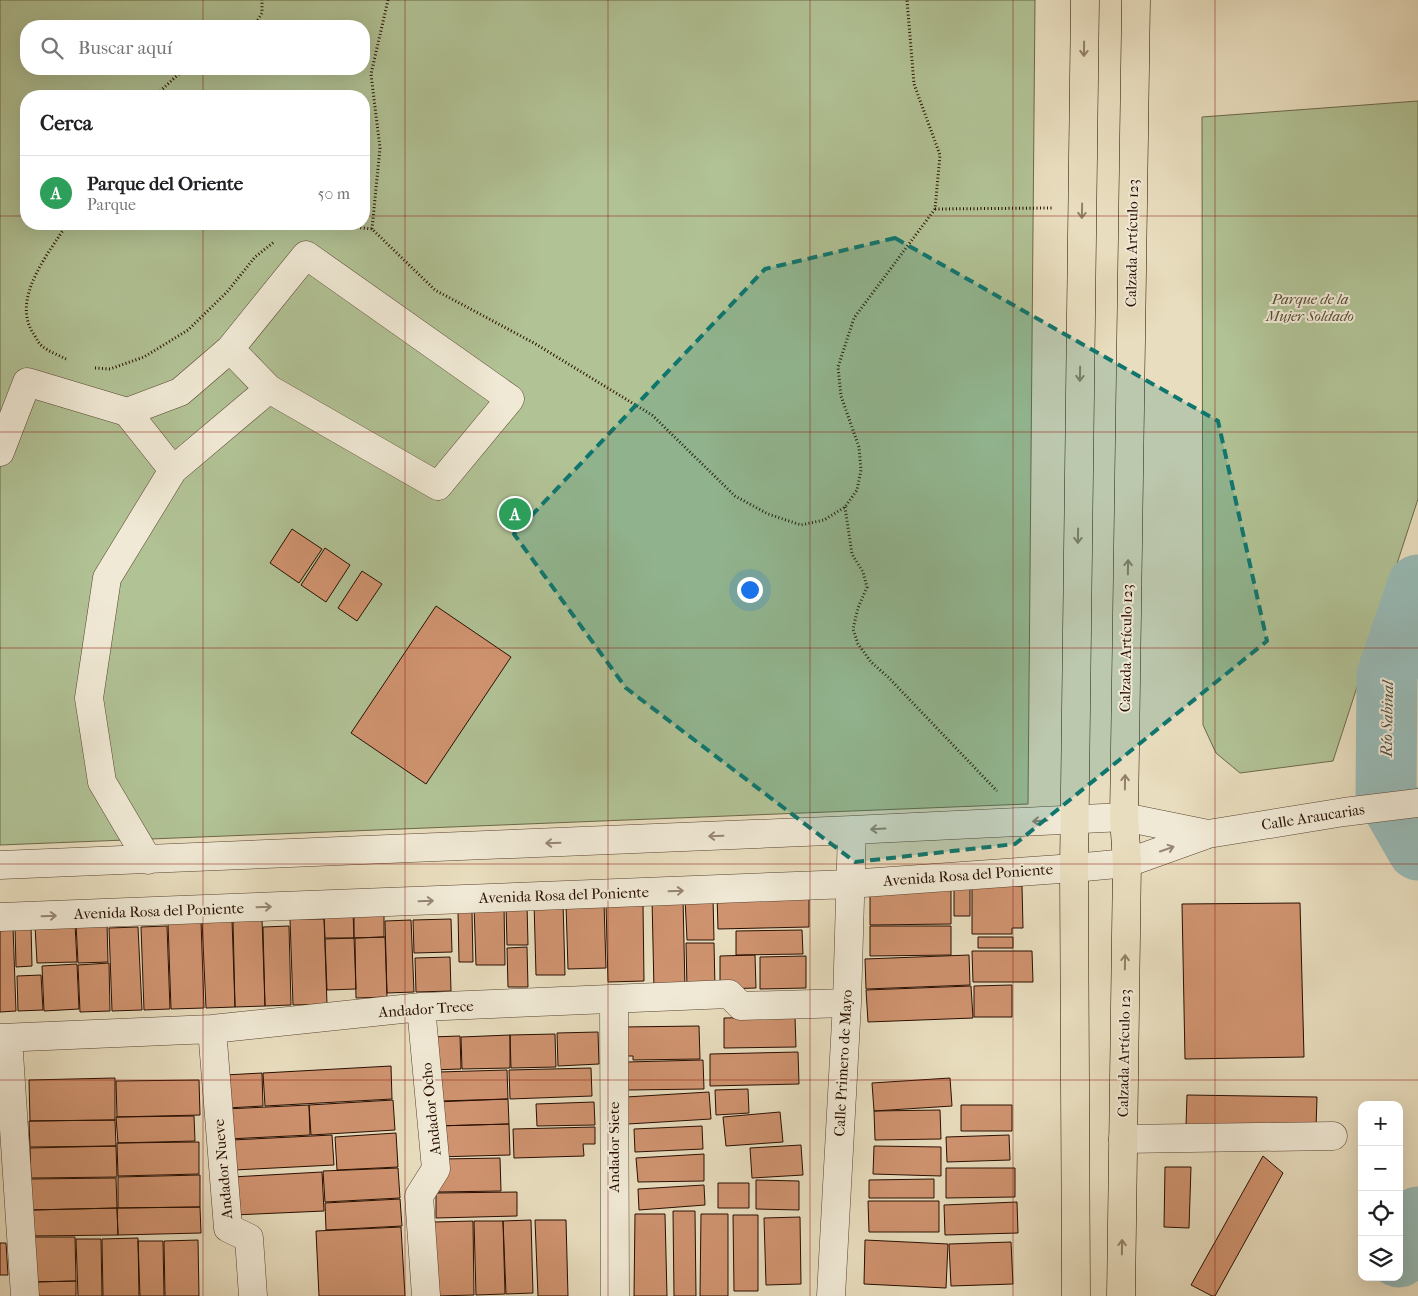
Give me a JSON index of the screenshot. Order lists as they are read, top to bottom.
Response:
{
  "streets": {
    "main road": ["Calzada Artículo 123"],
    "street": [
      "Calle Araucarias",
      "Avenida Rosa del Poniente",
      "Andador Trece",
      "Calle Primero de Mayo",
      "Andador Ocho",
      "Andador Siete",
      "Andador Nueve"
    ]
  },
  "crossings": [
    ["Calzada Artículo 123", "Calle Araucarias"],
    ["Calzada Artículo 123", "Avenida Rosa del Poniente"],
    ["Calle Araucarias", "Avenida Rosa del Poniente"],
    ["Avenida Rosa del Poniente", "Calle Primero de Mayo"],
    ["Andador Trece", "Calle Primero de Mayo"],
    ["Andador Trece", "Andador Ocho"],
    ["Andador Trece", "Andador Siete"],
    ["Andador Trece", "Andador Nueve"]
  ],
  "water": ["Río Sabinal"],
  "parks": ["Parque de la Mujer Soldado"],
  "page": {
    "search": "Buscar aquí",
    "heading": "Cerca",
    "list": [
      {
        "mark": "A",
        "name": "Parque del Oriente",
        "note": "Parque",
        "value": "50 m"
      }
    ],
    "pins": "A",
    "map_buttons": ["+", "−"]
  }
}
